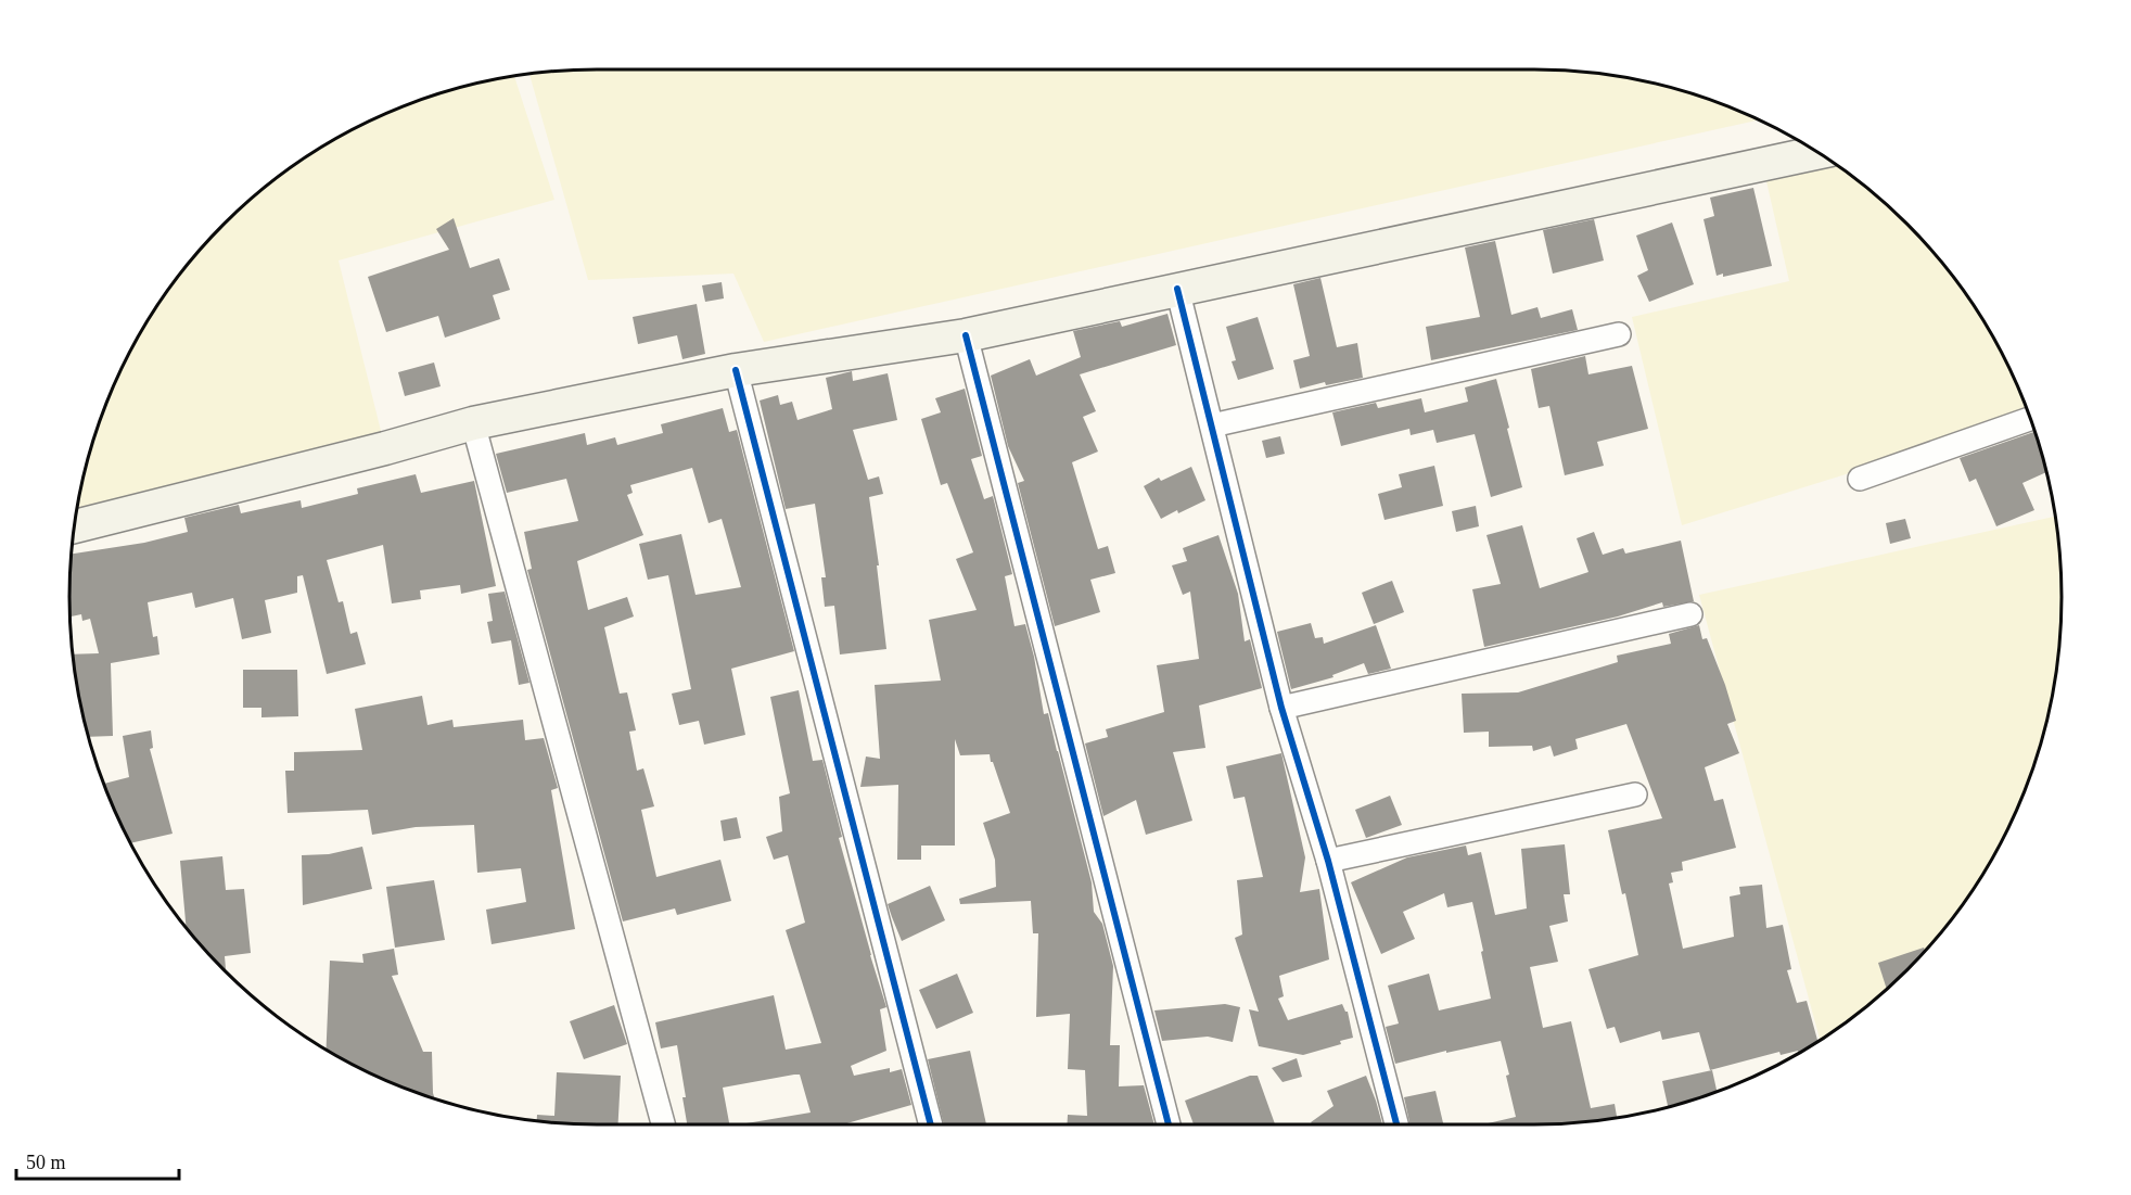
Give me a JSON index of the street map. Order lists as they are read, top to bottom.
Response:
{
  "scale_bar": "50 m"
}
